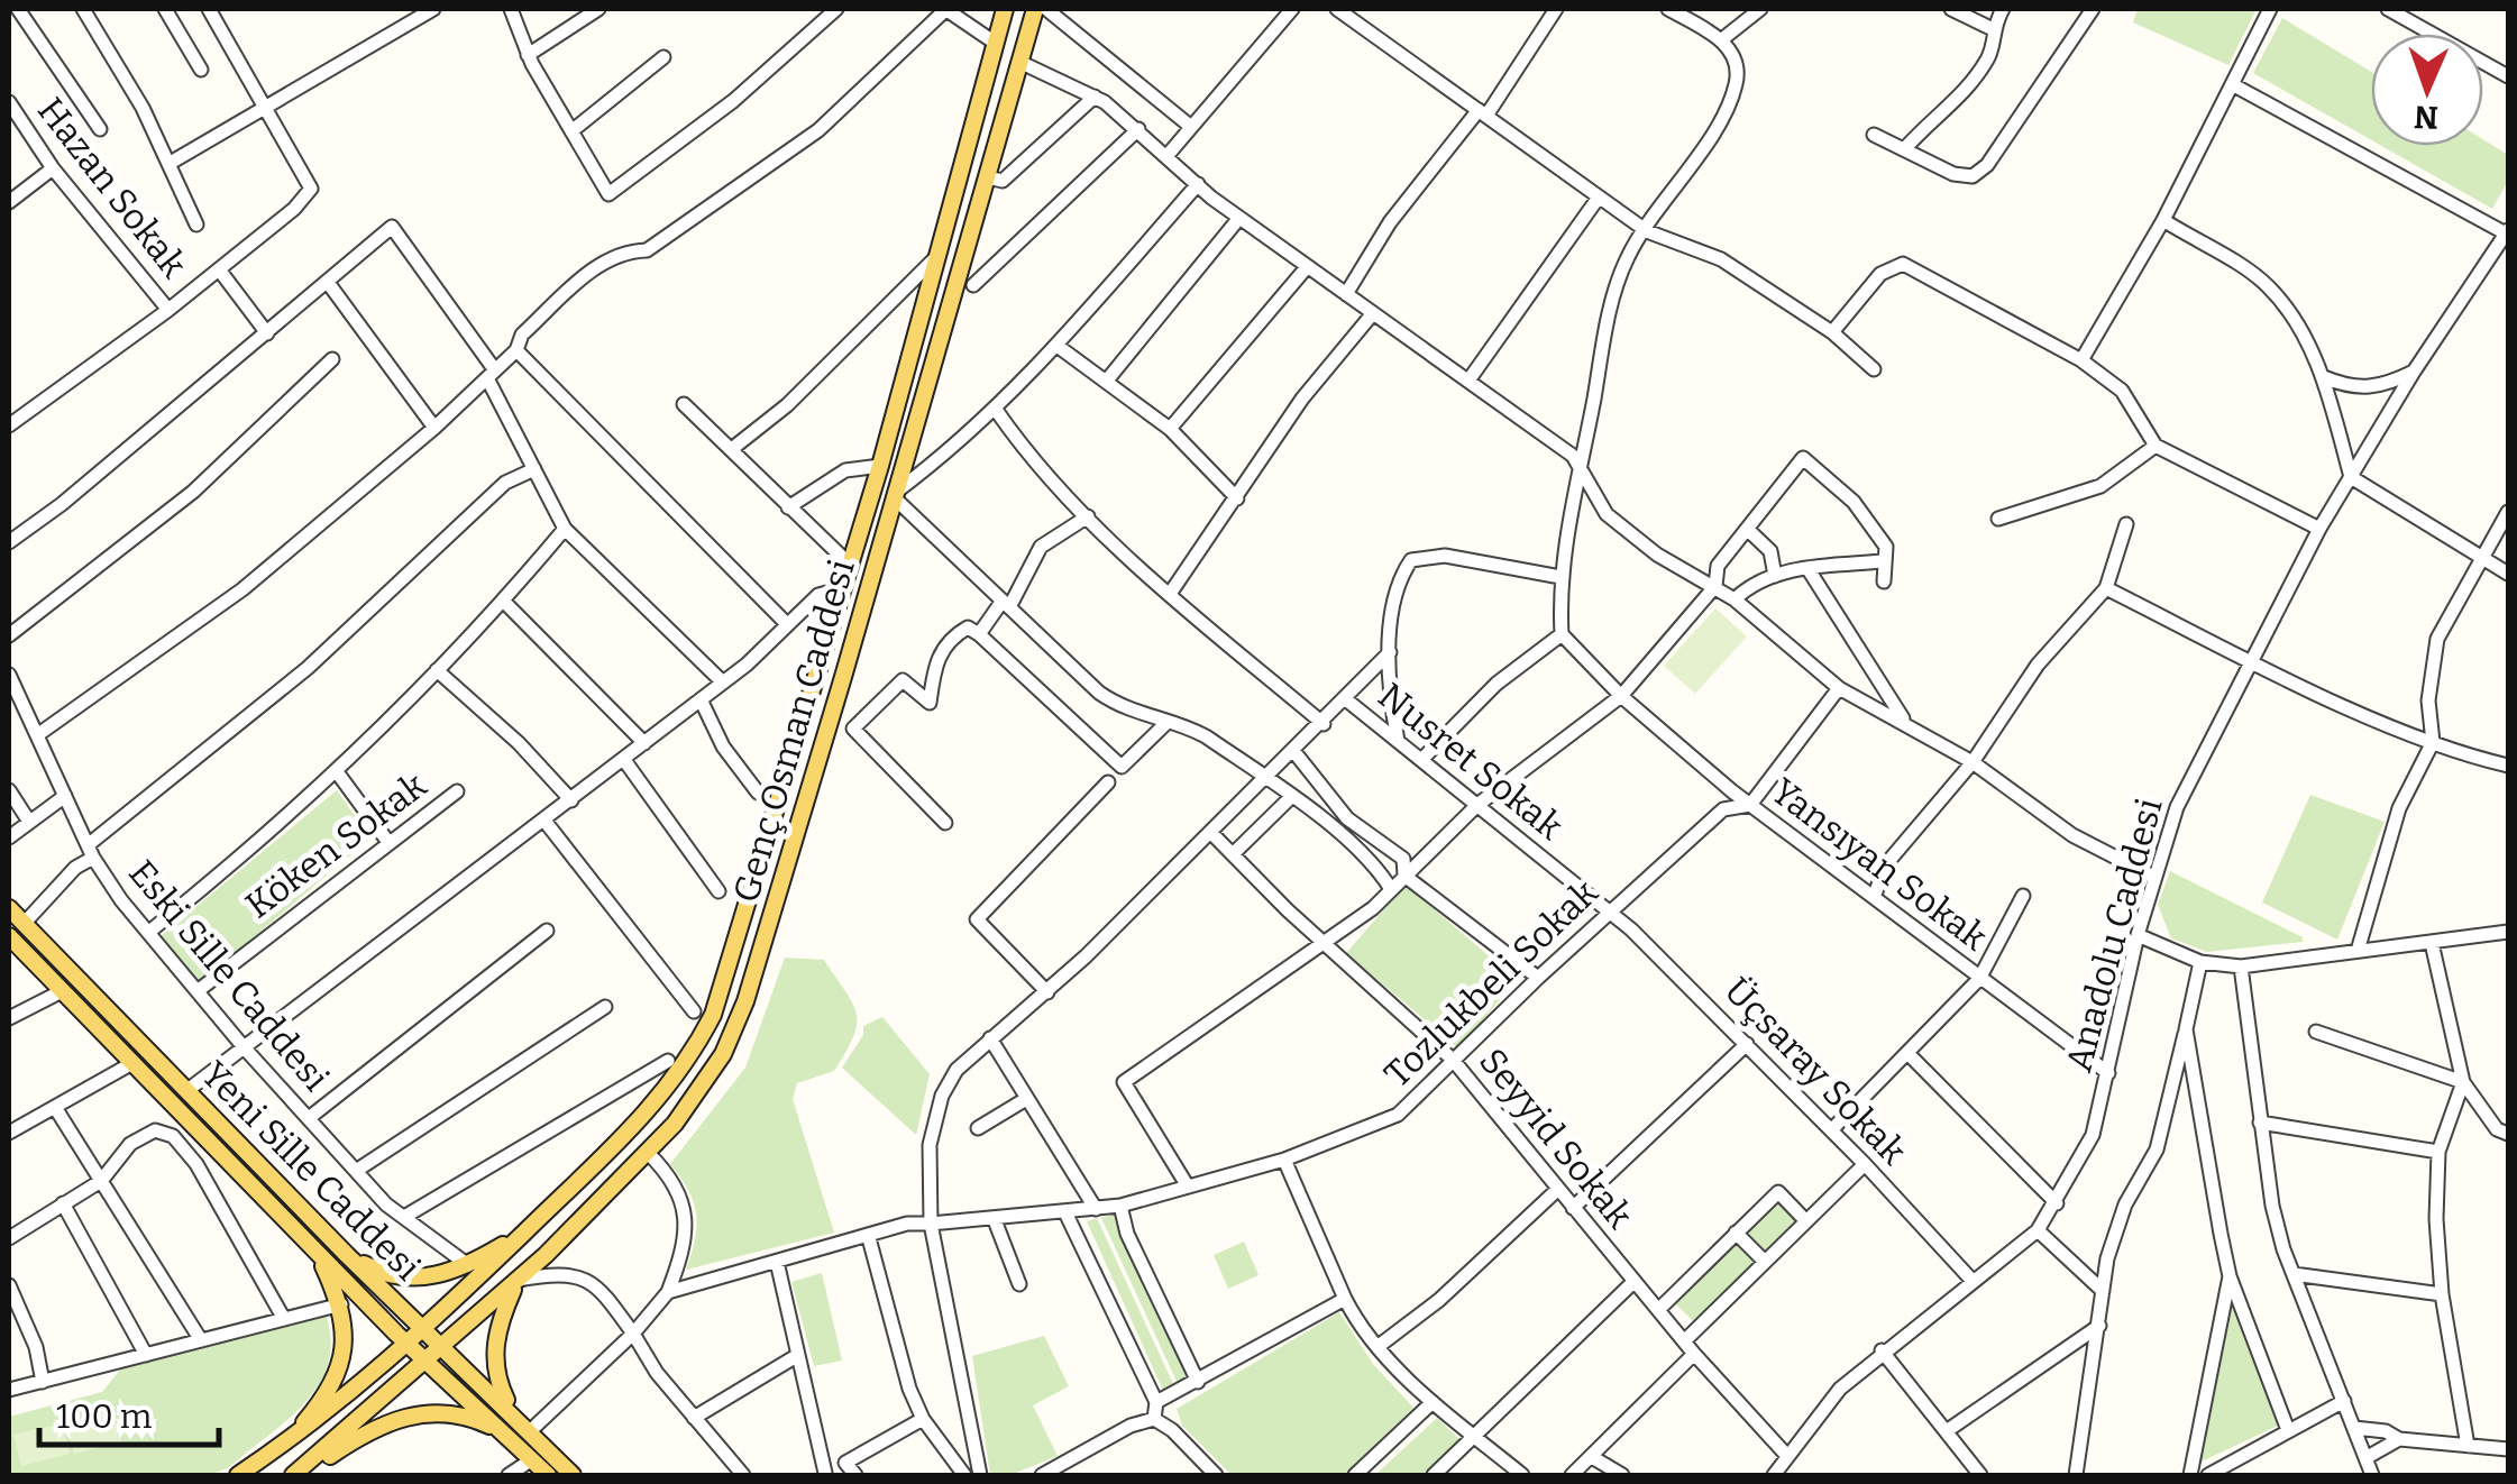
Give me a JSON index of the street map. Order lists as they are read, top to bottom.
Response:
{
  "streets": {
    "main road": ["Genç Osman Caddesi", "Yeni Sille Caddesi"],
    "street": [
      "Hazan Sokak",
      "Nusret Sokak",
      "Köken Sokak",
      "Yansıyan Sokak",
      "Anadolu Caddesi",
      "Eski Sille Caddesi",
      "Tozlukbeli Sokak",
      "Üçsaray Sokak",
      "Seyyid Sokak"
    ]
  },
  "crossings": [
    ["Genç Osman Caddesi", "Yeni Sille Caddesi"],
    ["Nusret Sokak", "Tozlukbeli Sokak"],
    ["Nusret Sokak", "Üçsaray Sokak"],
    ["Köken Sokak", "Eski Sille Caddesi"],
    ["Yansıyan Sokak", "Anadolu Caddesi"],
    ["Yansıyan Sokak", "Tozlukbeli Sokak"],
    ["Anadolu Caddesi", "Üçsaray Sokak"],
    ["Anadolu Caddesi", "Seyyid Sokak"],
    ["Tozlukbeli Sokak", "Üçsaray Sokak"],
    ["Tozlukbeli Sokak", "Seyyid Sokak"]
  ],
  "scale_bar": "100 m",
  "north": "bottom"
}
